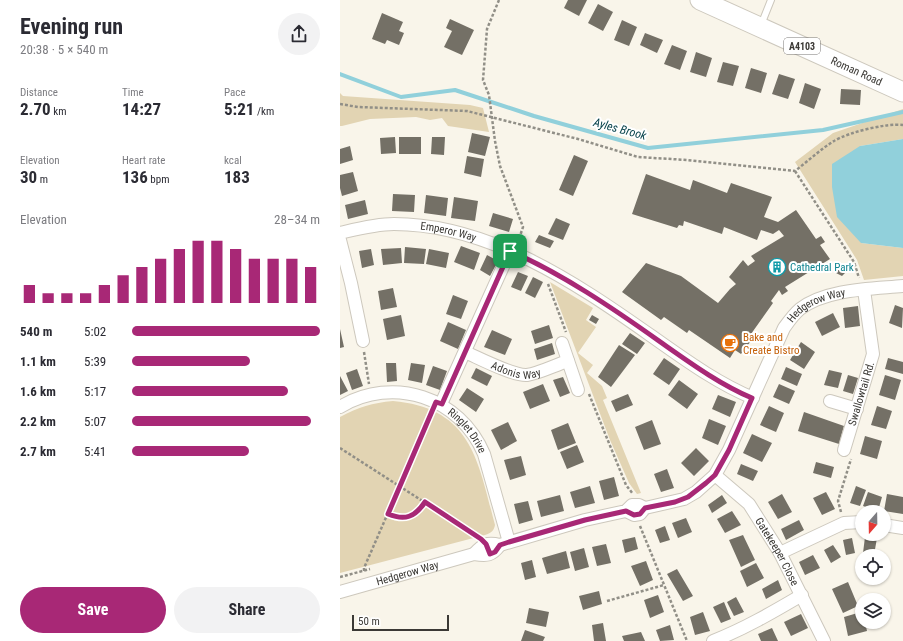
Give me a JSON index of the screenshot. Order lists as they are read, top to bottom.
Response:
{
  "streets": {
    "main road": ["A4103", "Roman Road"],
    "street": [
      "Emperor Way",
      "Hedgerow Way",
      "Adonis Way",
      "Swallowtail Rd.",
      "Ringlet Drive",
      "Gatekeeper Close"
    ]
  },
  "crossings": [
    ["Emperor Way", "Hedgerow Way"],
    ["Hedgerow Way", "Swallowtail Rd."],
    ["Hedgerow Way", "Ringlet Drive"],
    ["Hedgerow Way", "Gatekeeper Close"]
  ],
  "water": ["Ayles Brook"],
  "places": {
    "building": ["Cathedral Park"],
    "cafe": ["Bake and Create Bistro"]
  },
  "scale_bar": "50 m",
  "north": "bottom",
  "page": {
    "heading": ["Evening run", "20:38 · 5 × 540 m"],
    "stats": [
      ["Distance", "2.70 km"],
      ["Time", "14:27"],
      ["Pace", "5:21 /km"],
      ["Elevation", "30 m"],
      ["Heart rate", "136 bpm"],
      ["kcal", "183"]
    ],
    "chart": ["Elevation", "28–34 m"],
    "list": [
      {
        "name": "540 m",
        "note": "5:02"
      },
      {
        "name": "1.1 km",
        "note": "5:39"
      },
      {
        "name": "1.6 km",
        "note": "5:17"
      },
      {
        "name": "2.2 km",
        "note": "5:07"
      },
      {
        "name": "2.7 km",
        "note": "5:41"
      }
    ],
    "buttons": ["Save", "Share"],
    "scale": "50 m"
  }
}
